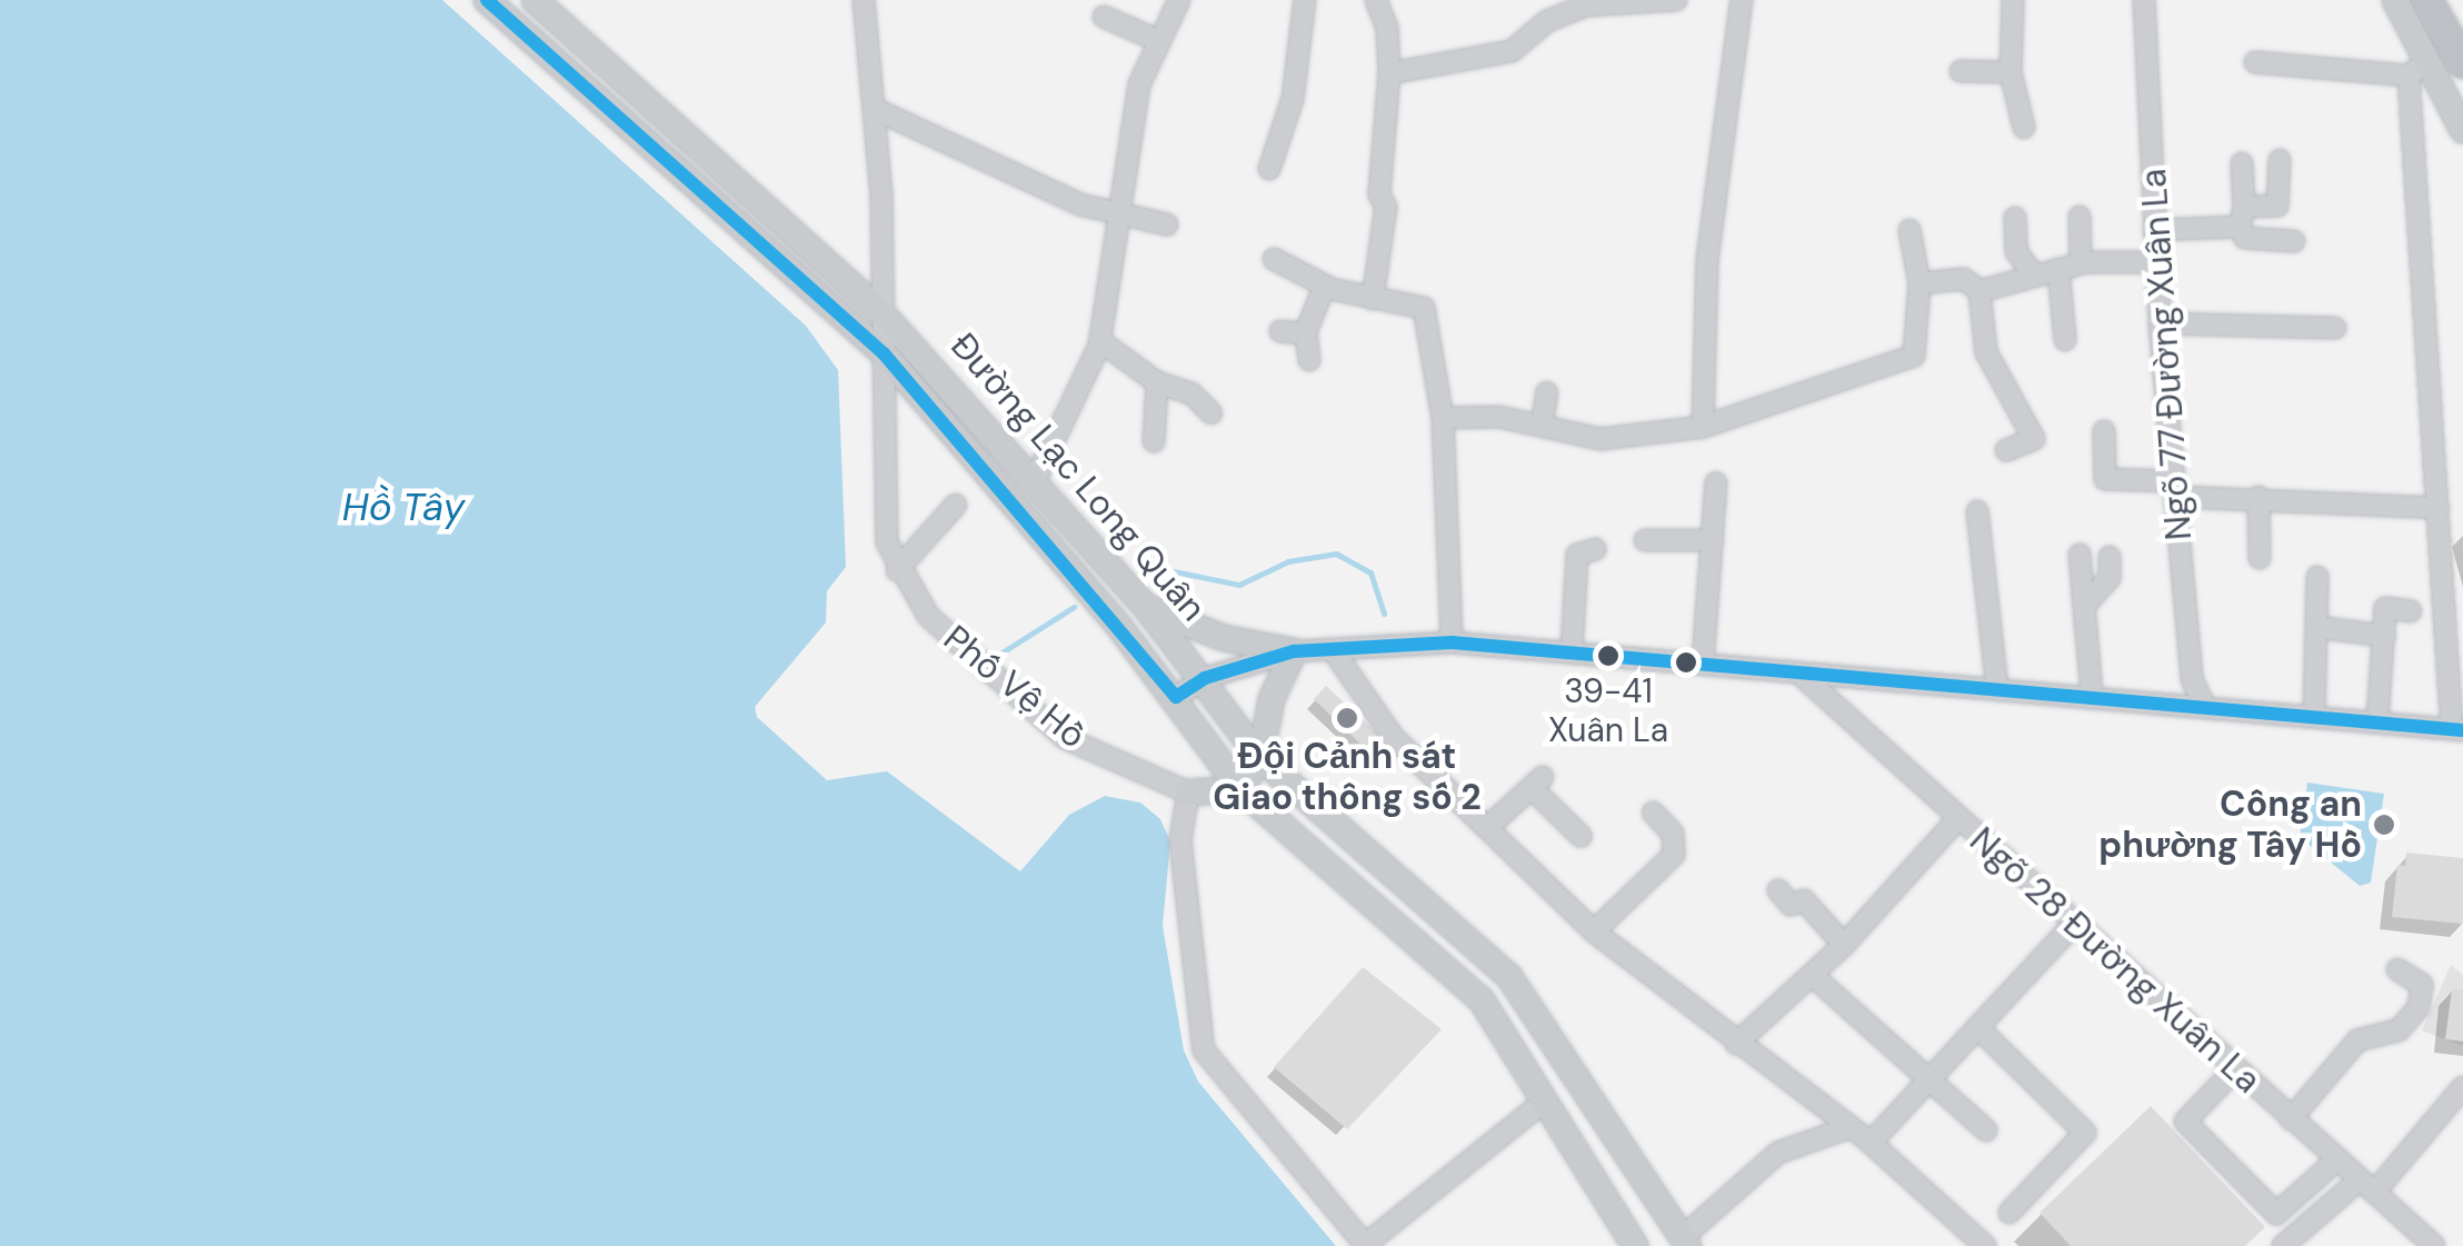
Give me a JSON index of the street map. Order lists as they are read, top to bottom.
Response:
{
  "streets": {
    "main road": ["Đường Lạc Long Quân"],
    "street": ["Ngõ 77 Đường Xuân La", "Phố Vệ Hồ", "Ngõ 28 Đường Xuân La"]
  },
  "crossings": [
    ["Đường Lạc Long Quân", "Phố Vệ Hồ"]
  ],
  "water": ["Hồ Tây"],
  "places": ["39-41 Xuân La", "Đội Cảnh sát Giao thông số 2", "Công an phường Tây Hồ"]
}
